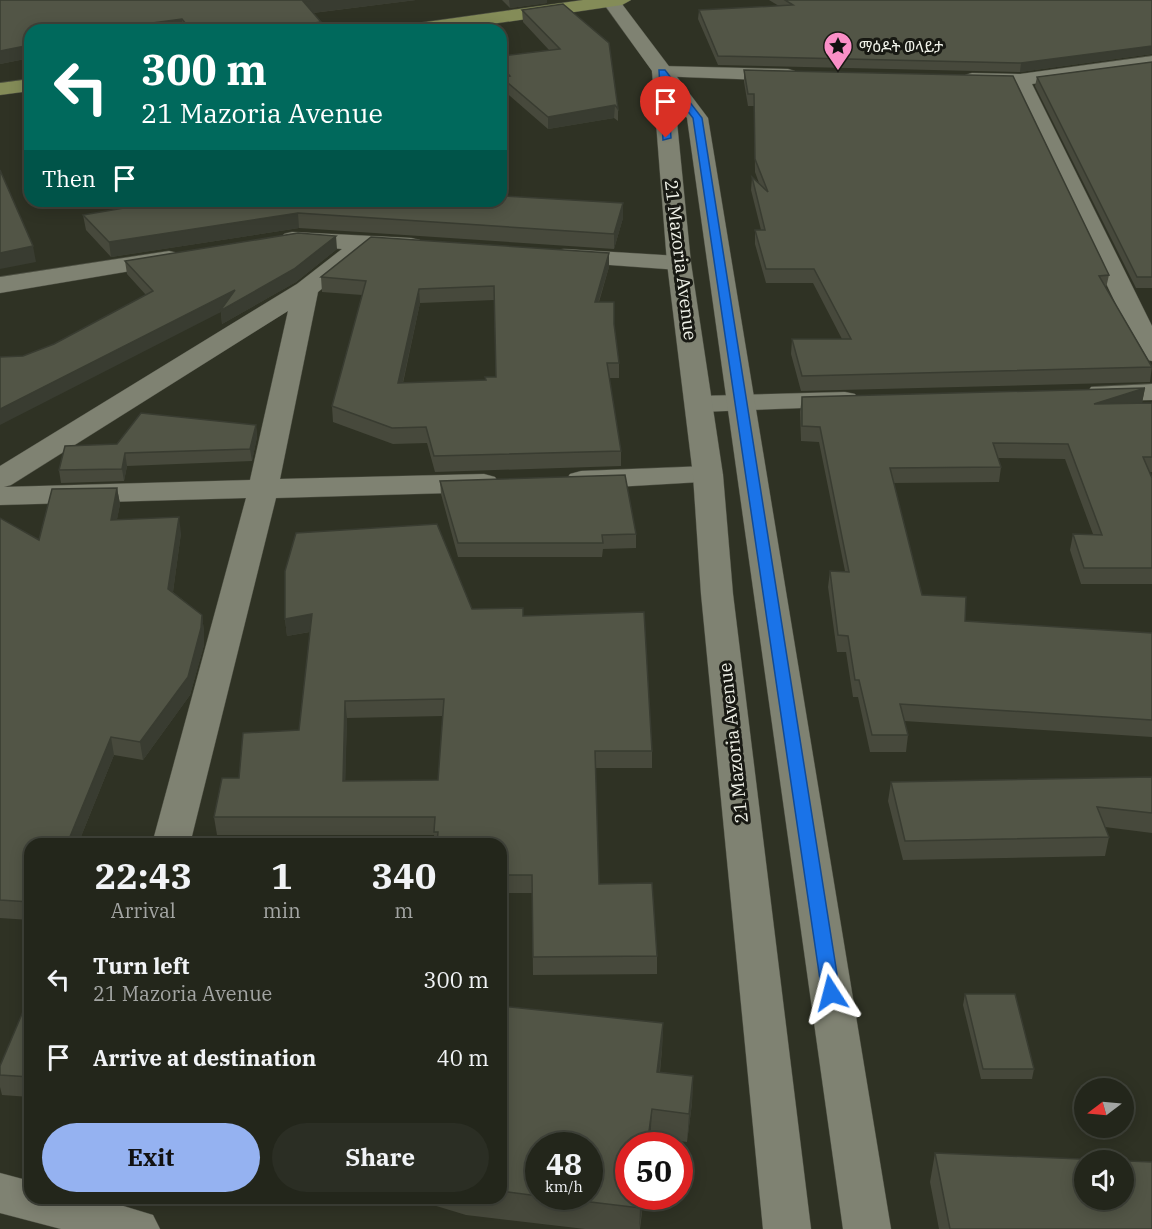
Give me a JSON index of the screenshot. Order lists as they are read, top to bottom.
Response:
{
  "streets": {
    "street": ["21 Mazoria Avenue"]
  },
  "places": {
    "place": ["ማዕዶት ወላይታ"]
  },
  "north": "left",
  "page": {
    "turn": ["300 m", "21 Mazoria Avenue"],
    "then": "Then",
    "eta": [
      "22:43",
      "Arrival",
      "1",
      "min",
      "340",
      "m"
    ],
    "list": [
      {
        "name": "Turn left",
        "note": "21 Mazoria Avenue",
        "value": "300 m"
      },
      {
        "name": "Arrive at destination",
        "value": "40 m"
      }
    ],
    "buttons": ["Exit", "Share"],
    "speed": "48 km/h",
    "limit": "50"
  }
}
